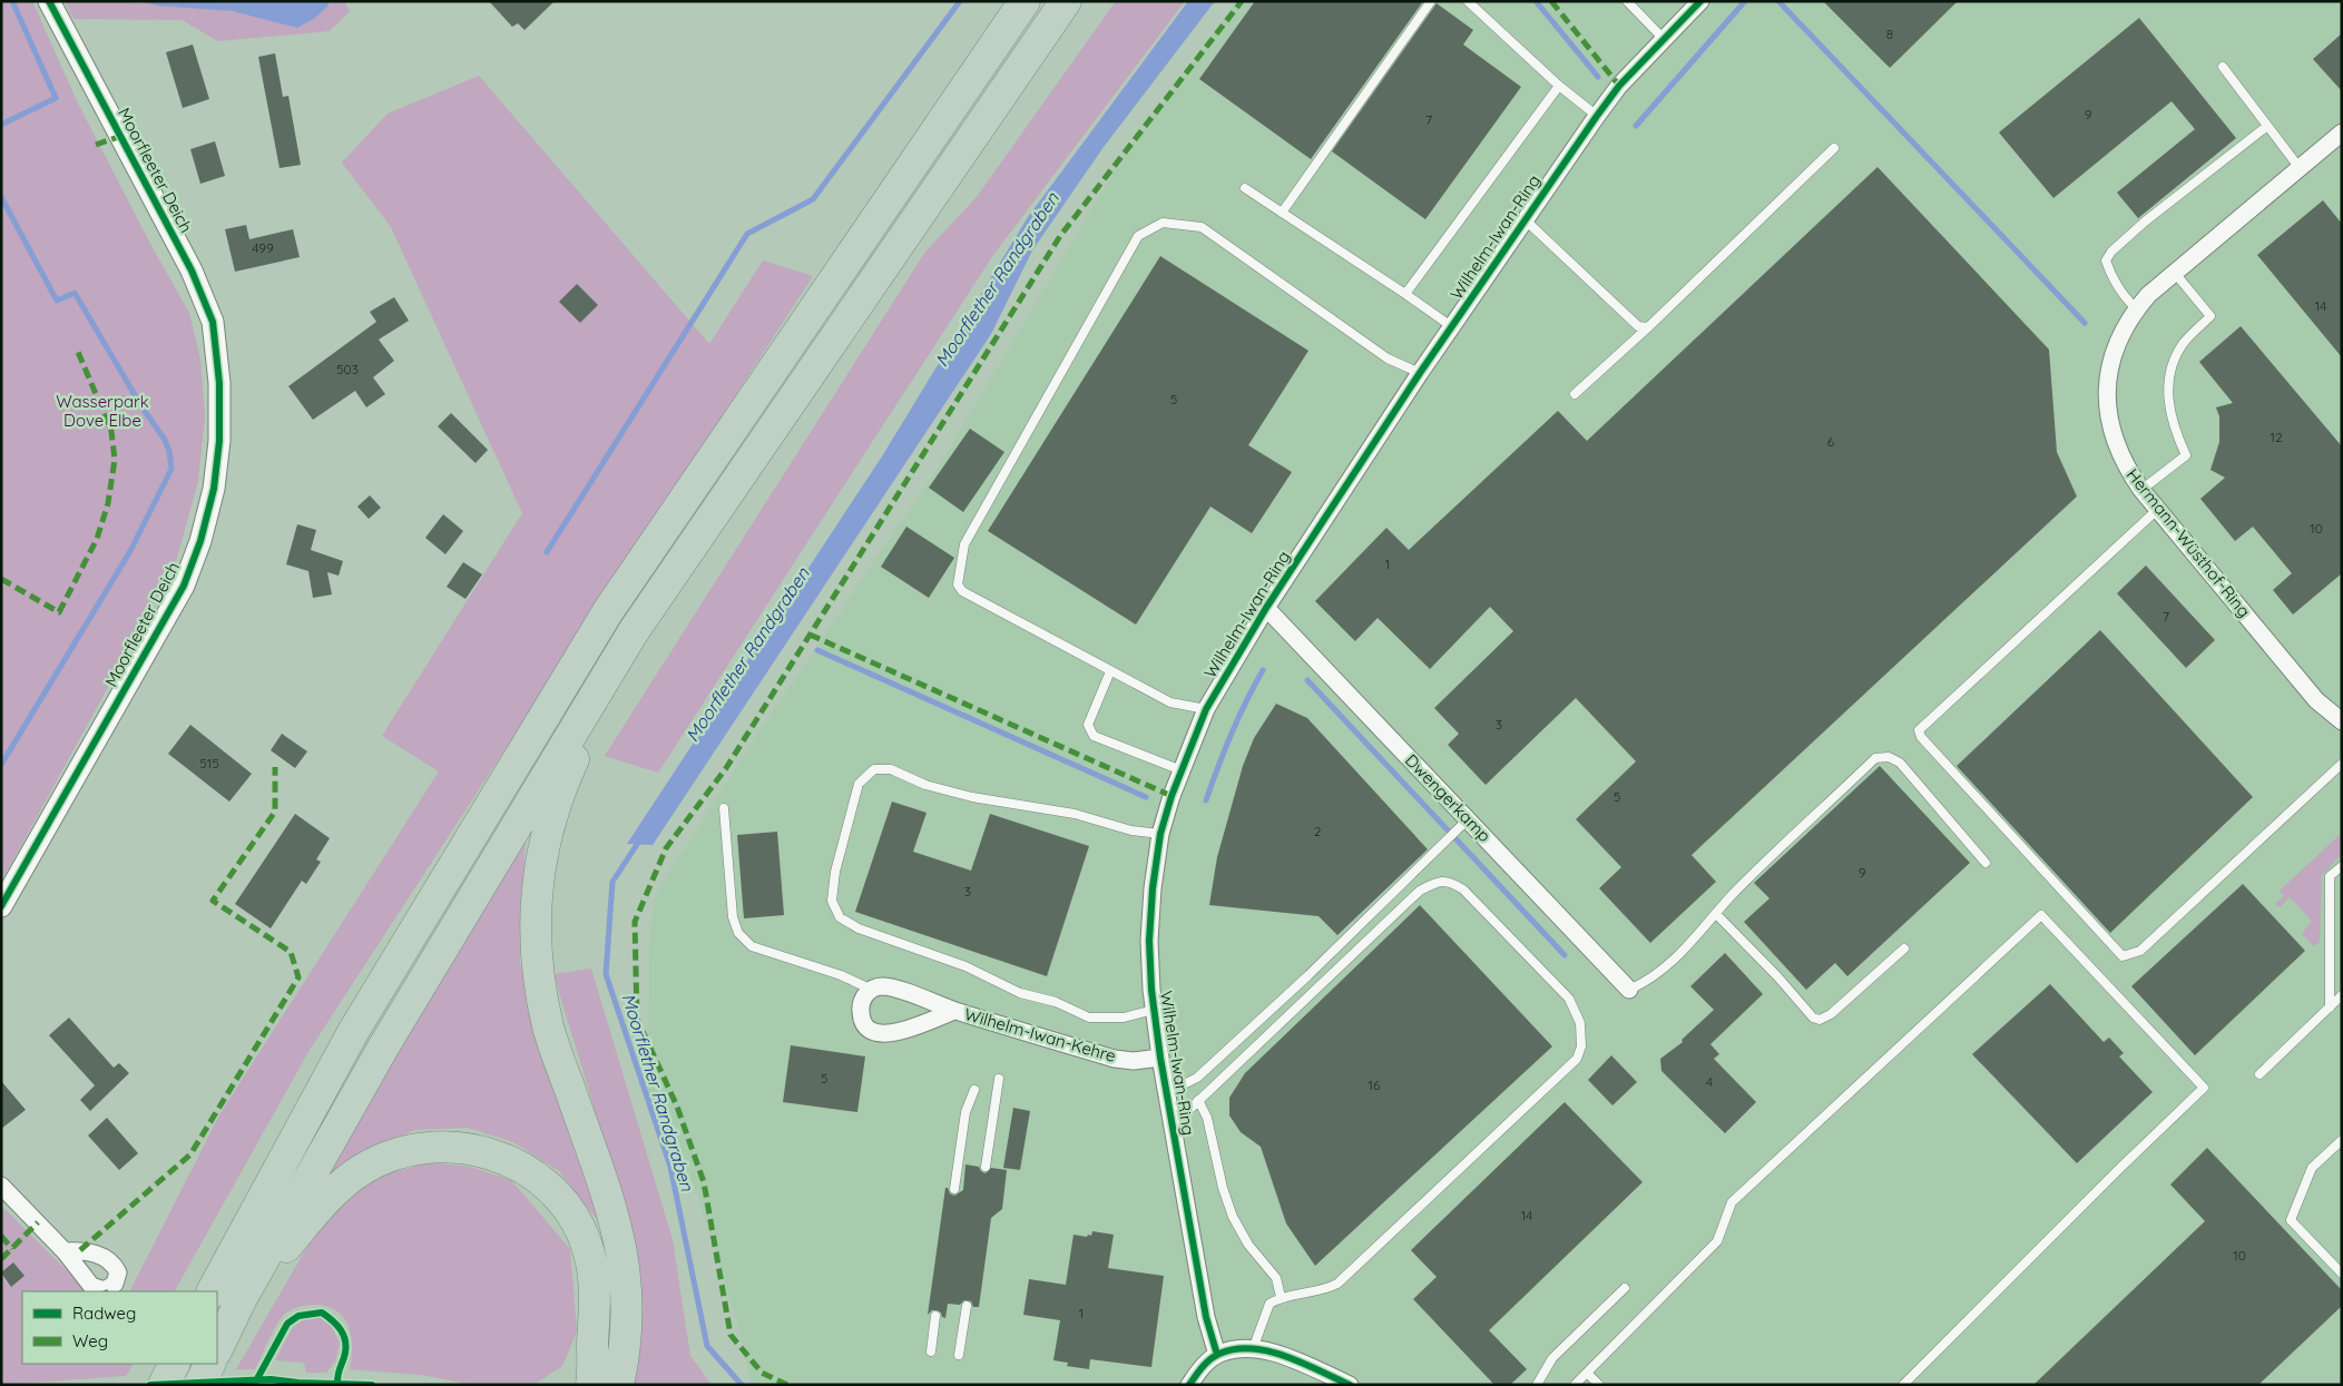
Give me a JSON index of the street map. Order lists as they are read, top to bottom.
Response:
{
  "streets": {
    "street": [
      "Moorfleeter Deich",
      "Wilhelm-Iwan-Ring",
      "Hermann-Wüsthof-Ring",
      "Dwengerkamp",
      "Wilhelm-Iwan-Kehre"
    ]
  },
  "crossings": [
    ["Wilhelm-Iwan-Ring", "Dwengerkamp"],
    ["Wilhelm-Iwan-Ring", "Wilhelm-Iwan-Kehre"]
  ],
  "water": ["Moorflether Randgraben"],
  "parks": ["Wasserpark Dove Elbe"],
  "house_numbers": [
    "8",
    "9",
    "7",
    "499",
    "14",
    "503",
    "5",
    "12",
    "6",
    "10",
    "1",
    "7",
    "3",
    "515",
    "5",
    "2",
    "9",
    "3",
    "5",
    "4",
    "16",
    "14",
    "10",
    "1"
  ],
  "legend": ["Radweg", "Weg"]
}
